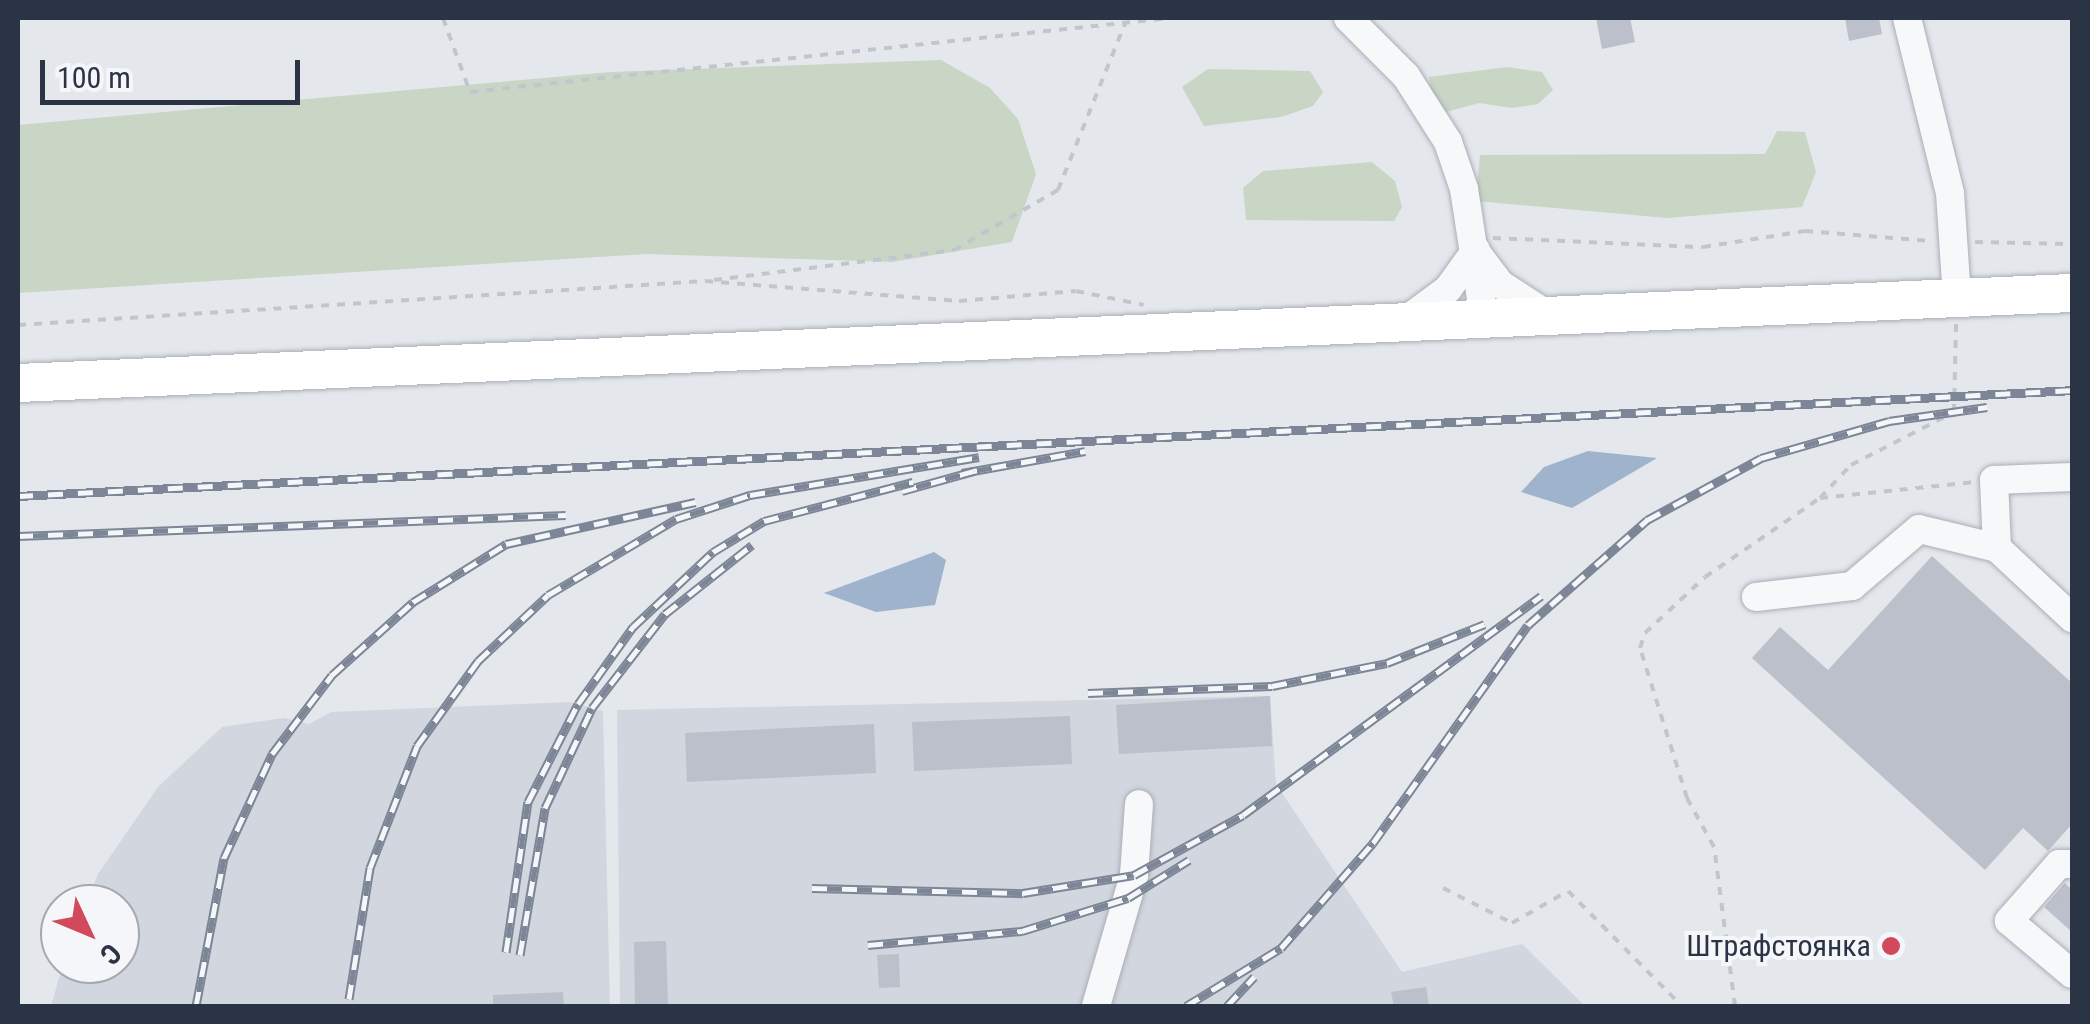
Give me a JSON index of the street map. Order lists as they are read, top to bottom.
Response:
{
  "places": ["Штрафстоянка"],
  "scale_bar": "100 m",
  "north": "bottom right"
}
